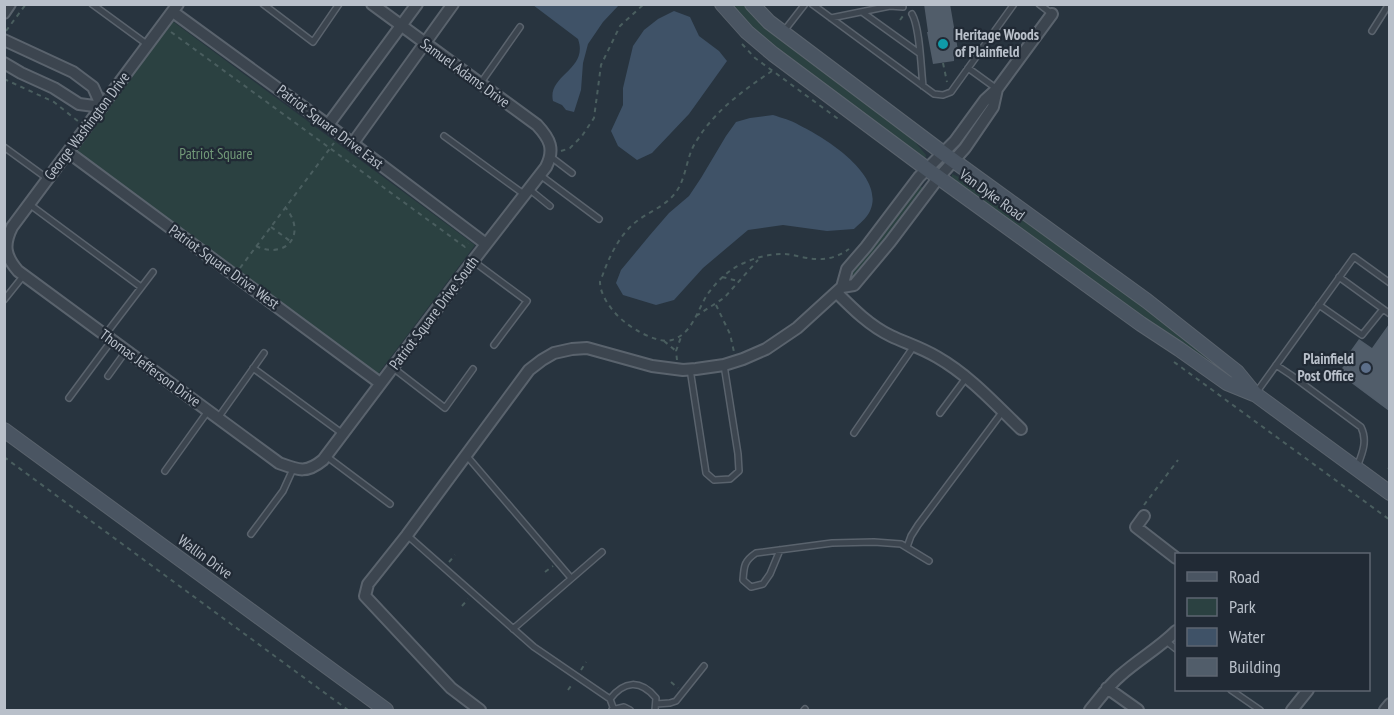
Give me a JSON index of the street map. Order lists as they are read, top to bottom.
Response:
{
  "streets": {
    "street": [
      "Samuel Adams Drive",
      "George Washington Drive",
      "Patriot Square Drive East",
      "Van Dyke Road",
      "Patriot Square Drive West",
      "Patriot Square Drive South",
      "Thomas Jefferson Drive",
      "Wallin Drive"
    ]
  },
  "crossings": [
    ["Samuel Adams Drive", "Patriot Square Drive South"],
    ["George Washington Drive", "Patriot Square Drive East"],
    ["George Washington Drive", "Patriot Square Drive West"],
    ["George Washington Drive", "Thomas Jefferson Drive"],
    ["Patriot Square Drive East", "Patriot Square Drive South"],
    ["Patriot Square Drive West", "Patriot Square Drive South"],
    ["Patriot Square Drive South", "Thomas Jefferson Drive"]
  ],
  "parks": ["Patriot Square"],
  "places": ["Heritage Woods of Plainfield", "Plainfield Post Office"],
  "legend": [
    "Road",
    "Park",
    "Water",
    "Building"
  ]
}
